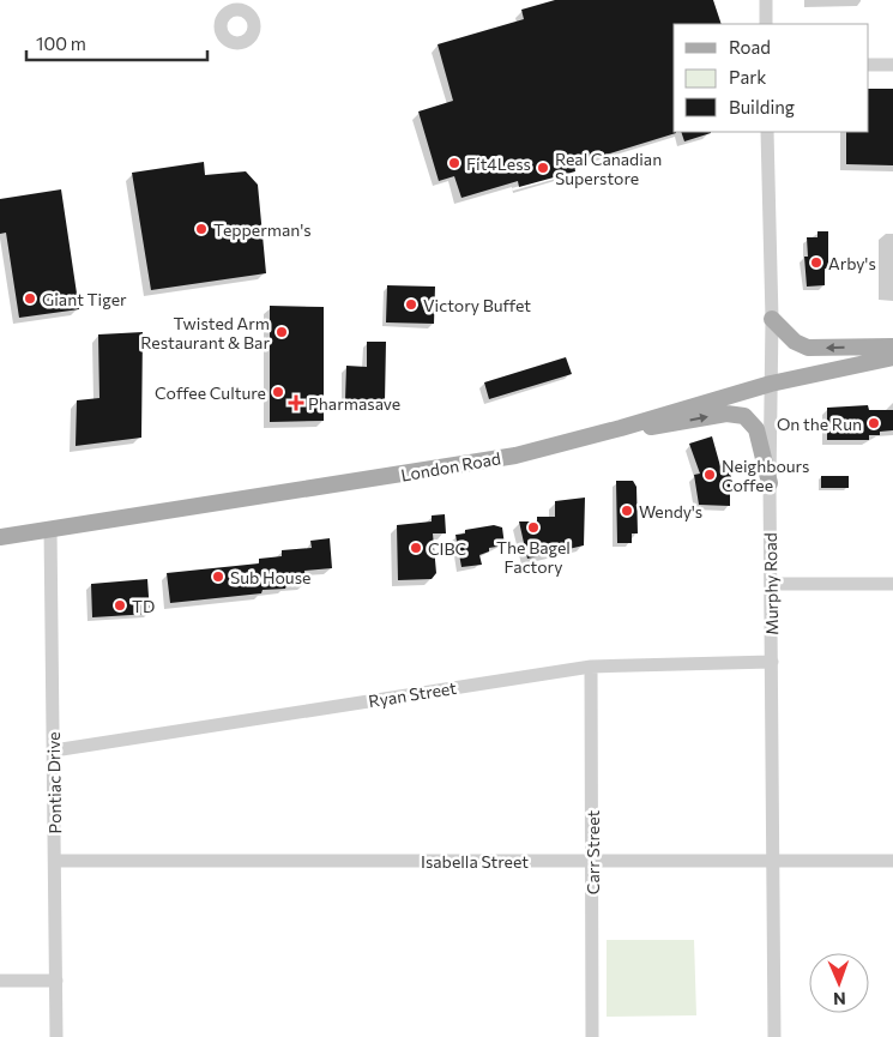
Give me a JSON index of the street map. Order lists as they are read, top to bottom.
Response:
{
  "streets": {
    "main road": ["London Road"],
    "street": [
      "Murphy Road",
      "Ryan Street",
      "Pontiac Drive",
      "Carr Street",
      "Isabella Street"
    ]
  },
  "crossings": [
    ["London Road", "Murphy Road"],
    ["London Road", "Pontiac Drive"],
    ["Murphy Road", "Ryan Street"],
    ["Murphy Road", "Isabella Street"],
    ["Ryan Street", "Pontiac Drive"],
    ["Ryan Street", "Carr Street"],
    ["Pontiac Drive", "Isabella Street"],
    ["Carr Street", "Isabella Street"]
  ],
  "places": {
    "other": [
      "Fit4Less",
      "Real Canadian Superstore",
      "Tepperman's",
      "Arby's",
      "Giant Tiger",
      "Victory Buffet",
      "Twisted Arm Restaurant & Bar",
      "Coffee Culture",
      "On the Run",
      "Neighbours Coffee",
      "Wendy's",
      "The Bagel Factory",
      "CIBC",
      "Sub House",
      "TD"
    ],
    "health": ["Pharmasave"]
  },
  "legend": ["Road", "Park", "Building"],
  "scale_bar": "100 m",
  "north": "bottom"
}
